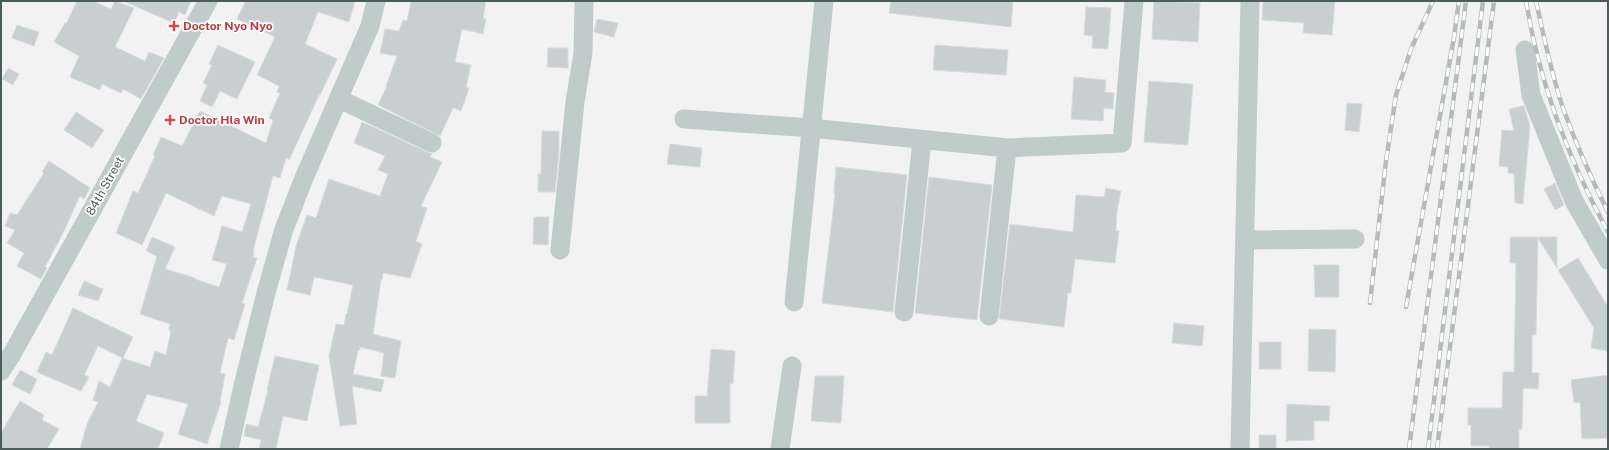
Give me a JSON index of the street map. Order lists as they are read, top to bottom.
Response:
{
  "streets": {
    "street": ["84th Street"]
  },
  "places": {
    "health": ["Doctor Nyo Nyo", "Doctor Hla Win"]
  }
}
